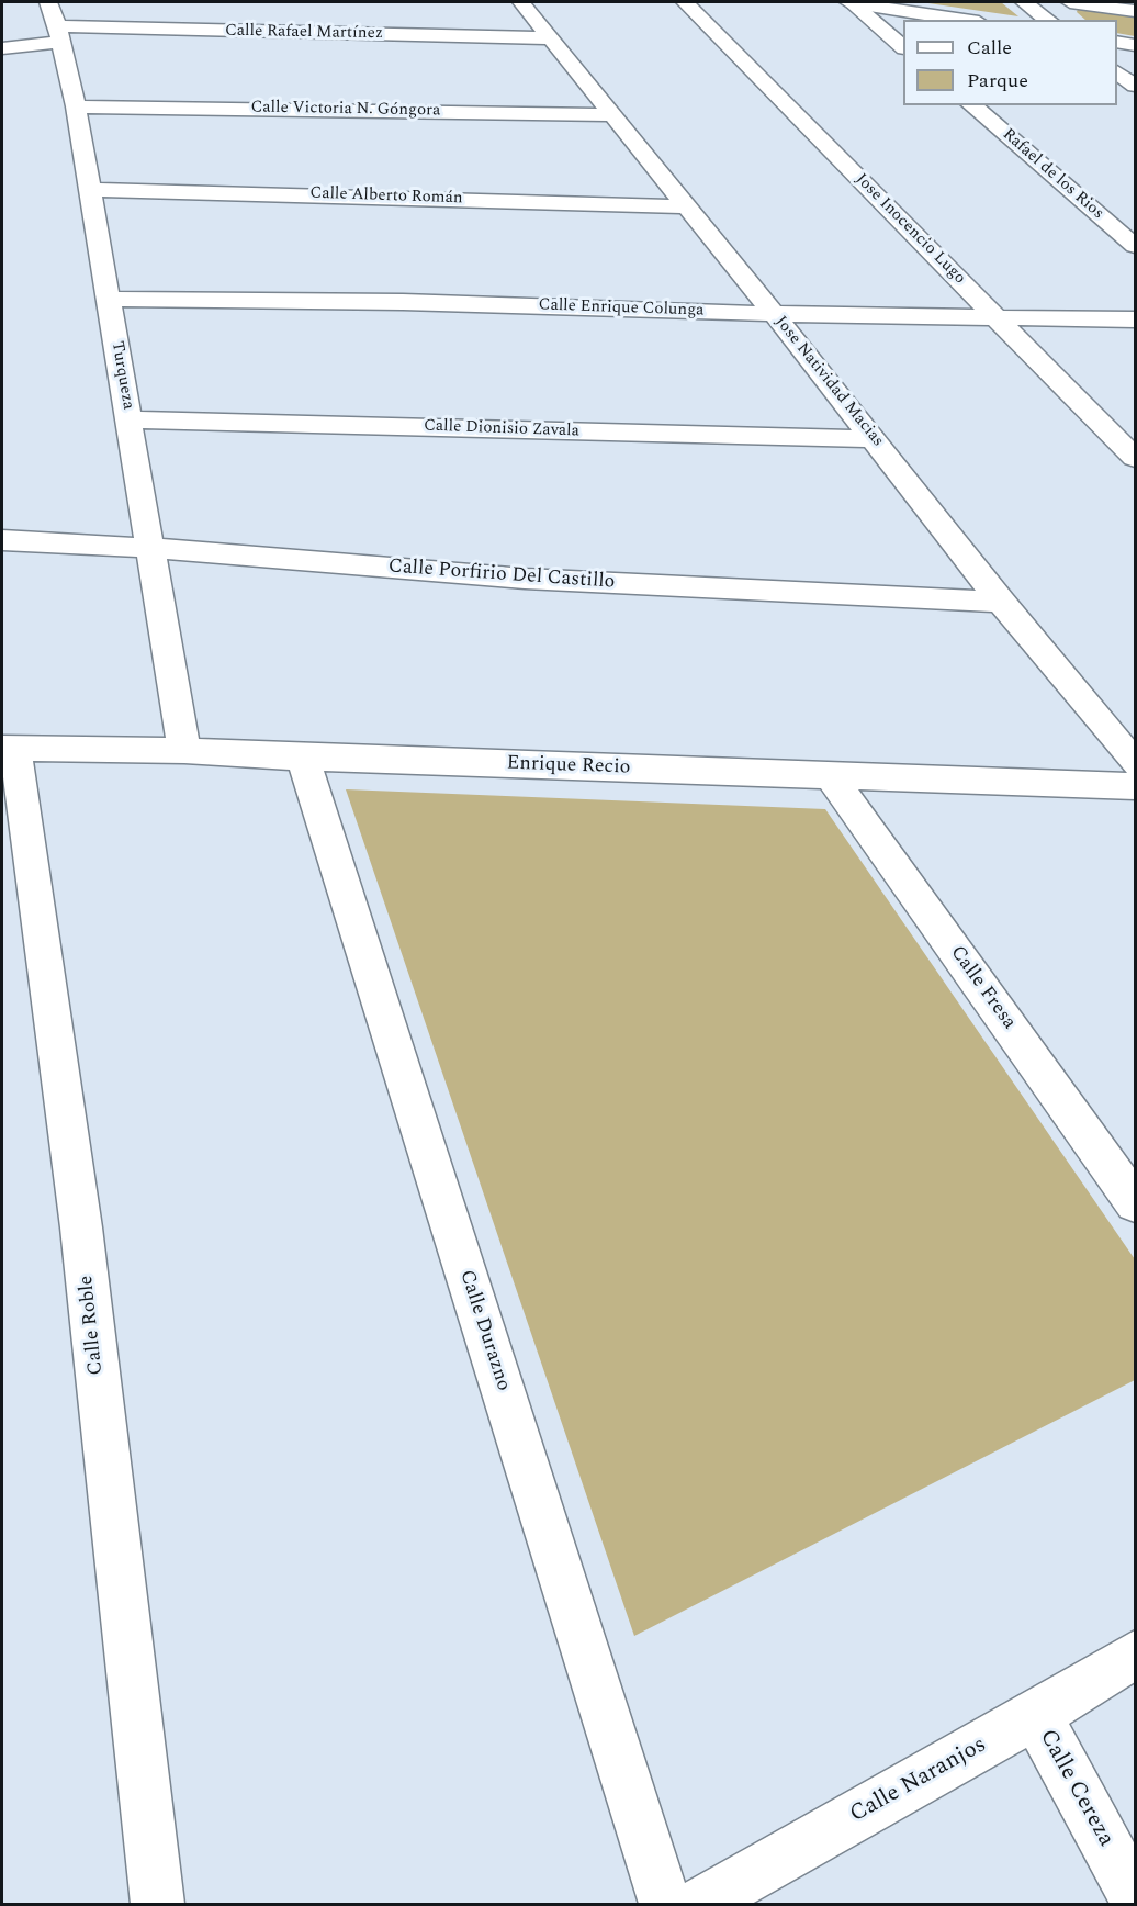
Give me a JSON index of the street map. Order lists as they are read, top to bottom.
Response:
{
  "streets": {
    "street": [
      "Calle Rafael Martínez",
      "Calle Victoria N. Góngora",
      "Rafael de los Rios",
      "Calle Alberto Román",
      "Jose Inocencio Lugo",
      "Calle Enrique Colunga",
      "Turqueza",
      "Jose Natividad Macias",
      "Calle Dionisio Zavala",
      "Calle Porfirio Del Castillo",
      "Enrique Recio",
      "Calle Fresa",
      "Calle Roble",
      "Calle Durazno",
      "Calle Naranjos",
      "Calle Cereza"
    ]
  },
  "crossings": [
    ["Calle Rafael Martínez", "Turqueza"],
    ["Calle Rafael Martínez", "Jose Natividad Macias"],
    ["Calle Victoria N. Góngora", "Turqueza"],
    ["Calle Victoria N. Góngora", "Jose Natividad Macias"],
    ["Calle Alberto Román", "Turqueza"],
    ["Calle Alberto Román", "Jose Natividad Macias"],
    ["Jose Inocencio Lugo", "Calle Enrique Colunga"],
    ["Calle Enrique Colunga", "Turqueza"],
    ["Calle Enrique Colunga", "Jose Natividad Macias"],
    ["Turqueza", "Calle Dionisio Zavala"],
    ["Turqueza", "Calle Porfirio Del Castillo"],
    ["Turqueza", "Enrique Recio"],
    ["Jose Natividad Macias", "Calle Dionisio Zavala"],
    ["Jose Natividad Macias", "Calle Porfirio Del Castillo"],
    ["Enrique Recio", "Calle Fresa"],
    ["Enrique Recio", "Calle Roble"],
    ["Enrique Recio", "Calle Durazno"],
    ["Calle Naranjos", "Calle Cereza"]
  ],
  "legend": ["Calle", "Parque"]
}
